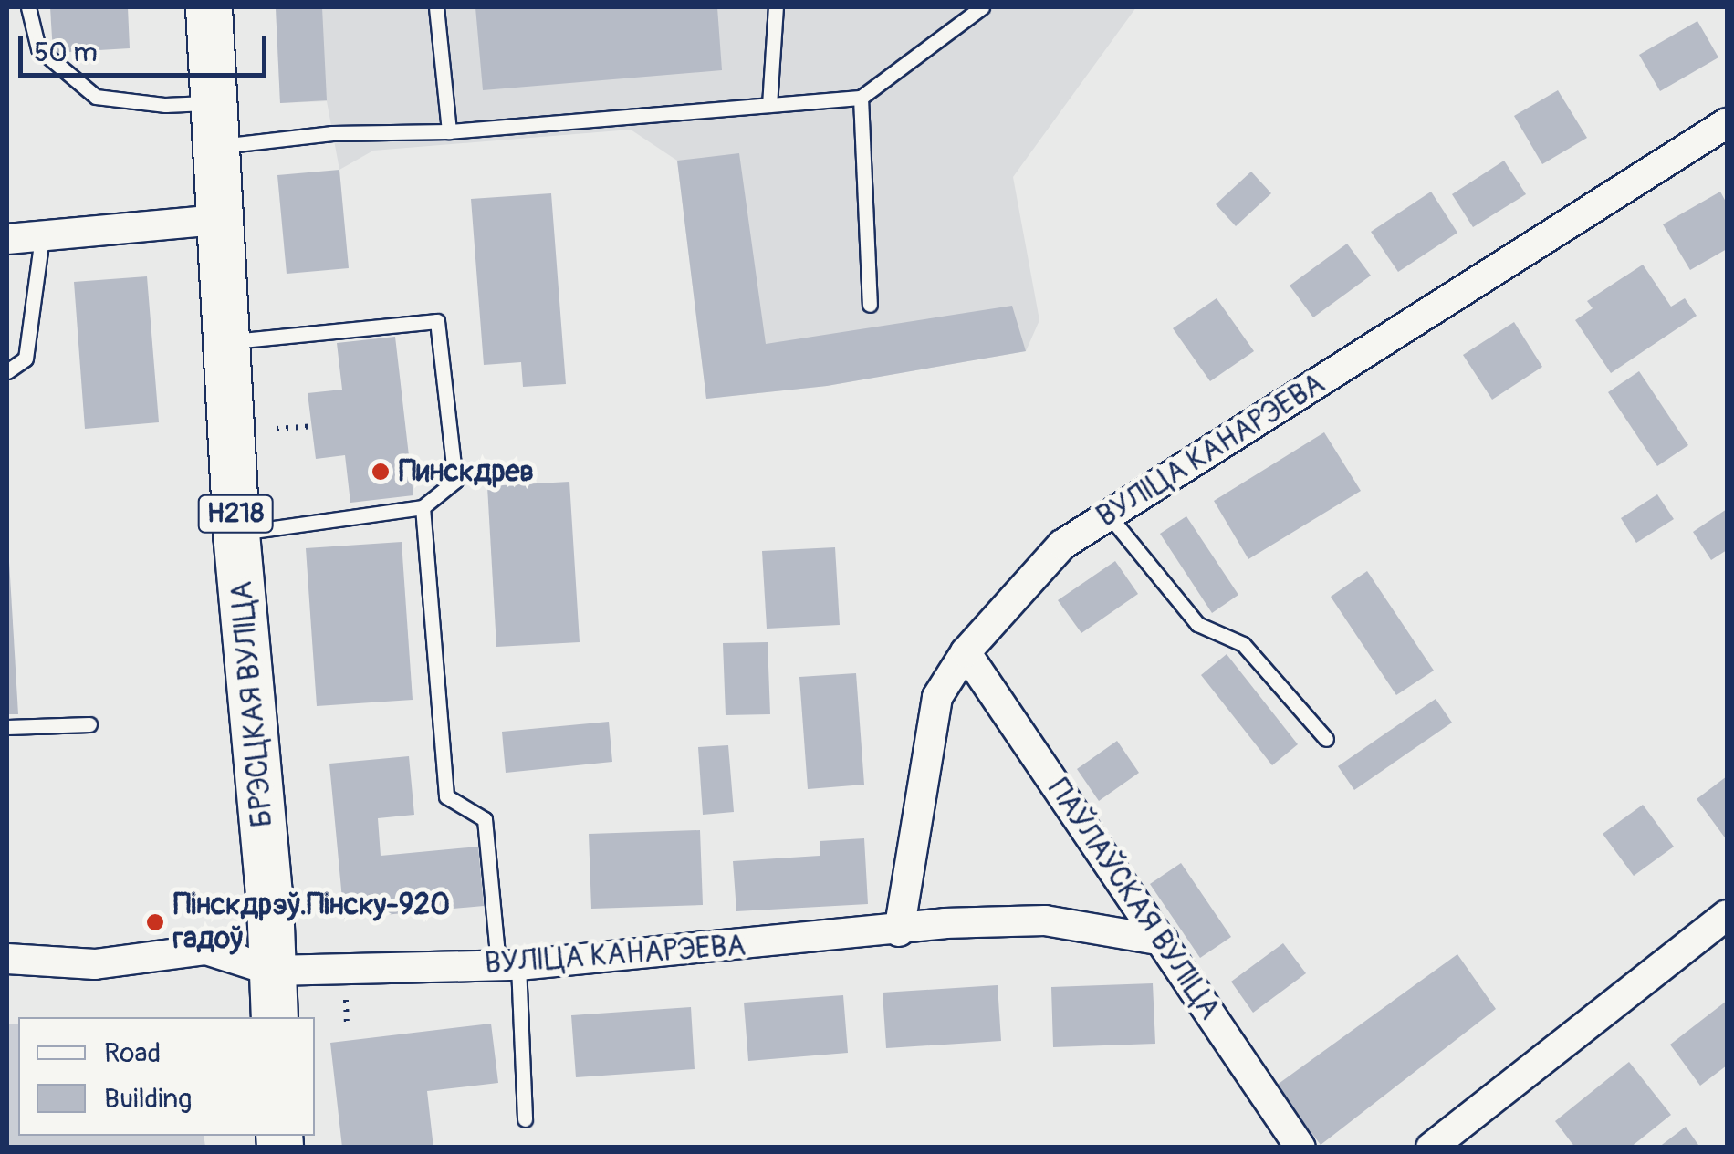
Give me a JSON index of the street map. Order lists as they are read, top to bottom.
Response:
{
  "streets": {
    "main road": ["Н218", "БРЭСЦКАЯ ВУЛІЦА"],
    "street": ["ВУЛІЦА КАНАРЭЕВА", "ПАЎЛАЎСКАЯ ВУЛІЦА"]
  },
  "crossings": [
    ["ВУЛІЦА КАНАРЭЕВА", "БРЭСЦКАЯ ВУЛІЦА"],
    ["ВУЛІЦА КАНАРЭЕВА", "ПАЎЛАЎСКАЯ ВУЛІЦА"]
  ],
  "places": ["Пинскдрев", "Пінскдрэў.Пінску-920 гадоў"],
  "legend": ["Road", "Building"],
  "scale_bar": "50 m"
}
